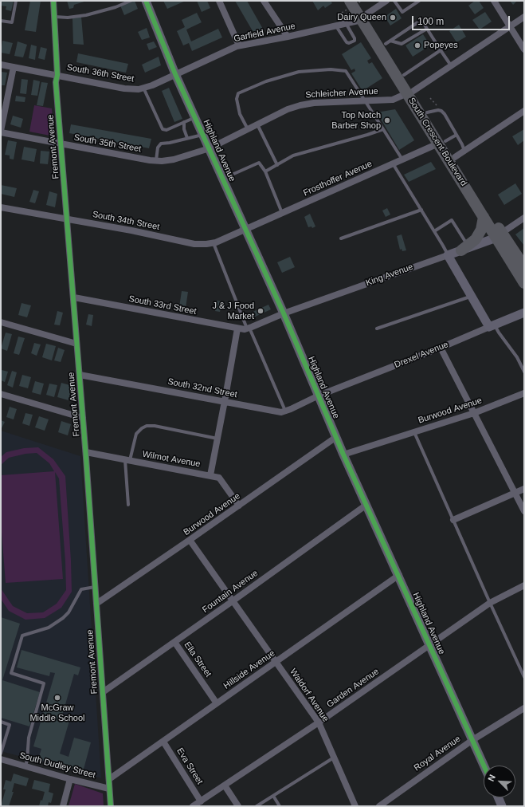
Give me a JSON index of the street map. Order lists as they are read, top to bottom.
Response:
{
  "streets": {
    "highway": ["South Crescent Boulevard"],
    "street": [
      "Garfield Avenue",
      "South 36th Street",
      "Schleicher Avenue",
      "South 35th Street",
      "Fremont Avenue",
      "Highland Avenue",
      "Frosthoffer Avenue",
      "South 34th Street",
      "King Avenue",
      "South 33rd Street",
      "Drexel Avenue",
      "South 32nd Street",
      "Burwood Avenue",
      "Wilmot Avenue",
      "Fountain Avenue",
      "Ella Street",
      "Hillside Avenue",
      "Garden Avenue",
      "Waldorf Avenue",
      "Royal Avenue",
      "South Dudley Street",
      "Eva Street"
    ]
  },
  "crossings": [
    ["Garfield Avenue", "South 36th Street"],
    ["Garfield Avenue", "South Crescent Boulevard"],
    ["Garfield Avenue", "Highland Avenue"],
    ["South 36th Street", "Fremont Avenue"],
    ["South 36th Street", "Highland Avenue"],
    ["Schleicher Avenue", "South Crescent Boulevard"],
    ["Schleicher Avenue", "South 35th Street"],
    ["Schleicher Avenue", "Highland Avenue"],
    ["South Crescent Boulevard", "Frosthoffer Avenue"],
    ["South Crescent Boulevard", "King Avenue"],
    ["South 35th Street", "Fremont Avenue"],
    ["South 35th Street", "Highland Avenue"],
    ["Fremont Avenue", "South 34th Street"],
    ["Fremont Avenue", "South 33rd Street"],
    ["Fremont Avenue", "South 32nd Street"],
    ["Fremont Avenue", "Burwood Avenue"],
    ["Fremont Avenue", "Wilmot Avenue"],
    ["Fremont Avenue", "Fountain Avenue"],
    ["Fremont Avenue", "Hillside Avenue"],
    ["Fremont Avenue", "South Dudley Street"],
    ["Highland Avenue", "Frosthoffer Avenue"],
    ["Highland Avenue", "South 34th Street"],
    ["Highland Avenue", "King Avenue"],
    ["Highland Avenue", "South 33rd Street"],
    ["Highland Avenue", "Drexel Avenue"],
    ["Highland Avenue", "South 32nd Street"],
    ["Highland Avenue", "Burwood Avenue"],
    ["Highland Avenue", "Fountain Avenue"],
    ["Highland Avenue", "Hillside Avenue"],
    ["Highland Avenue", "Garden Avenue"],
    ["Highland Avenue", "Royal Avenue"],
    ["Frosthoffer Avenue", "South 34th Street"],
    ["King Avenue", "South 33rd Street"],
    ["Drexel Avenue", "South 32nd Street"],
    ["Burwood Avenue", "Wilmot Avenue"],
    ["Burwood Avenue", "Waldorf Avenue"],
    ["Fountain Avenue", "Ella Street"],
    ["Fountain Avenue", "Waldorf Avenue"],
    ["Ella Street", "Hillside Avenue"],
    ["Hillside Avenue", "Waldorf Avenue"],
    ["Hillside Avenue", "Eva Street"],
    ["Garden Avenue", "Waldorf Avenue"],
    ["Garden Avenue", "Eva Street"]
  ],
  "places": [
    "Dairy Queen",
    "Popeyes",
    "Top Notch Barber Shop",
    "J & J Food Market",
    "McGraw Middle School"
  ],
  "scale_bar": "100 m",
  "north": "top left"
}
